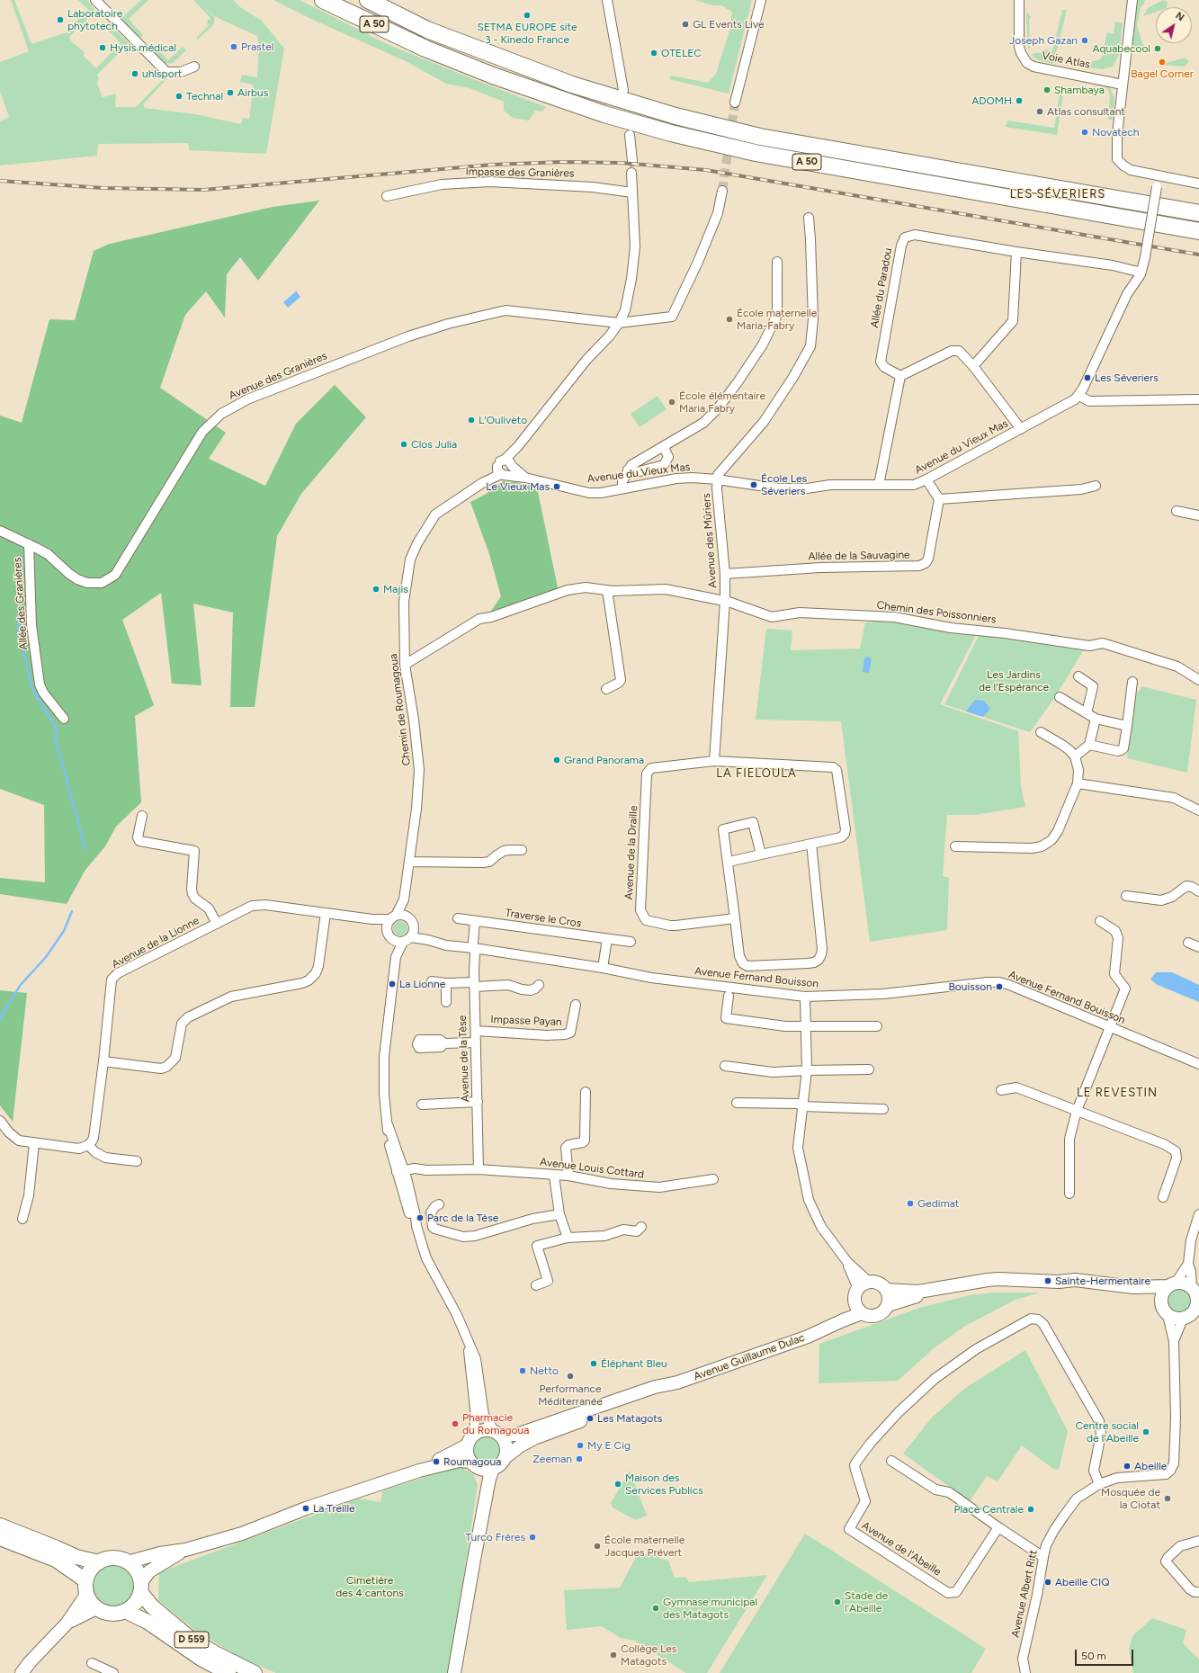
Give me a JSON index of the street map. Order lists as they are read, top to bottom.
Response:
{
  "streets": {
    "highway": ["A 50"],
    "main road": ["Avenue Guillaume Dulac", "D 559"],
    "street": [
      "Voie Atlas",
      "Impasse des Granières",
      "Allée du Paradou",
      "Avenue des Granières",
      "Avenue du Vieux Mas",
      "Avenue des Mûriers",
      "Allée de la Sauvagine",
      "Allée des Granières",
      "Chemin des Poissonniers",
      "Chemin de Roumagoua",
      "Avenue de la Draille",
      "Traverse le Cros",
      "Avenue de la Lionne",
      "Avenue Fernand Bouisson",
      "Impasse Payan",
      "Avenue de la Tèse",
      "Avenue Louis Cottard",
      "Avenue de l'Abeille",
      "Avenue Albert Ritt"
    ]
  },
  "crossings": [
    ["Allée du Paradou", "Avenue du Vieux Mas"],
    ["Avenue des Granières", "Allée des Granières"],
    ["Avenue du Vieux Mas", "Avenue des Mûriers"],
    ["Avenue du Vieux Mas", "Chemin de Roumagoua"],
    ["Avenue des Mûriers", "Allée de la Sauvagine"],
    ["Avenue des Mûriers", "Chemin des Poissonniers"],
    ["Chemin des Poissonniers", "Chemin de Roumagoua"],
    ["Chemin de Roumagoua", "Avenue de la Lionne"],
    ["Chemin de Roumagoua", "Avenue Fernand Bouisson"],
    ["Avenue de la Lionne", "Avenue Fernand Bouisson"],
    ["Avenue Fernand Bouisson", "Avenue de la Tèse"],
    ["Impasse Payan", "Avenue de la Tèse"],
    ["Avenue de la Tèse", "Avenue Louis Cottard"],
    ["Avenue Guillaume Dulac", "Avenue Albert Ritt"],
    ["Avenue de l'Abeille", "Avenue Albert Ritt"]
  ],
  "districts": ["LES SÉVERIERS", "LA FIELOULA", "LE REVESTIN"],
  "parks": ["Les Jardins de l'Espérance", "Cimetière des 4 cantons"],
  "places": [
    "SETMA EUROPE site 3 - Kinedo France",
    "Laboratoire phytotech",
    "GL Events Live",
    "Joseph Gazan",
    "Prastel",
    "Hysis médical",
    "Aquabecool",
    "OTELEC",
    "Bagel Corner",
    "uhlsport",
    "Shambaya",
    "Airbus",
    "Technal",
    "ADOMH",
    "Atlas consultant",
    "Novatech",
    "École maternelle Maria-Fabry",
    "Les Séveriers",
    "École élémentaire Maria Fabry",
    "L'Ouliveto",
    "Clos Julia",
    "École Les Séveriers",
    "Le Vieux Mas",
    "Majis",
    "Grand Panorama",
    "La Lionne",
    "Bouisson",
    "Gedimat",
    "Parc de la Tèse",
    "Sainte-Hermentaire",
    "Éléphant Bleu",
    "Netto",
    "Performance Méditerranée",
    "Les Matagots",
    "Pharmacie du Romagoua",
    "Centre social de l'Abeille",
    "My E Cig",
    "Zeeman",
    "Roumagoua",
    "Abeille",
    "Maison des Services Publics",
    "Mosquée de la Ciotat",
    "La Treille",
    "Place Centrale",
    "Turco Frères",
    "École maternelle Jacques Prévert",
    "Abeille CIQ",
    "Stade de l'Abeille",
    "Gymnase municipal des Matagots",
    "Collège Les Matagots"
  ],
  "scale_bar": "50 m",
  "north": "top right"
}
